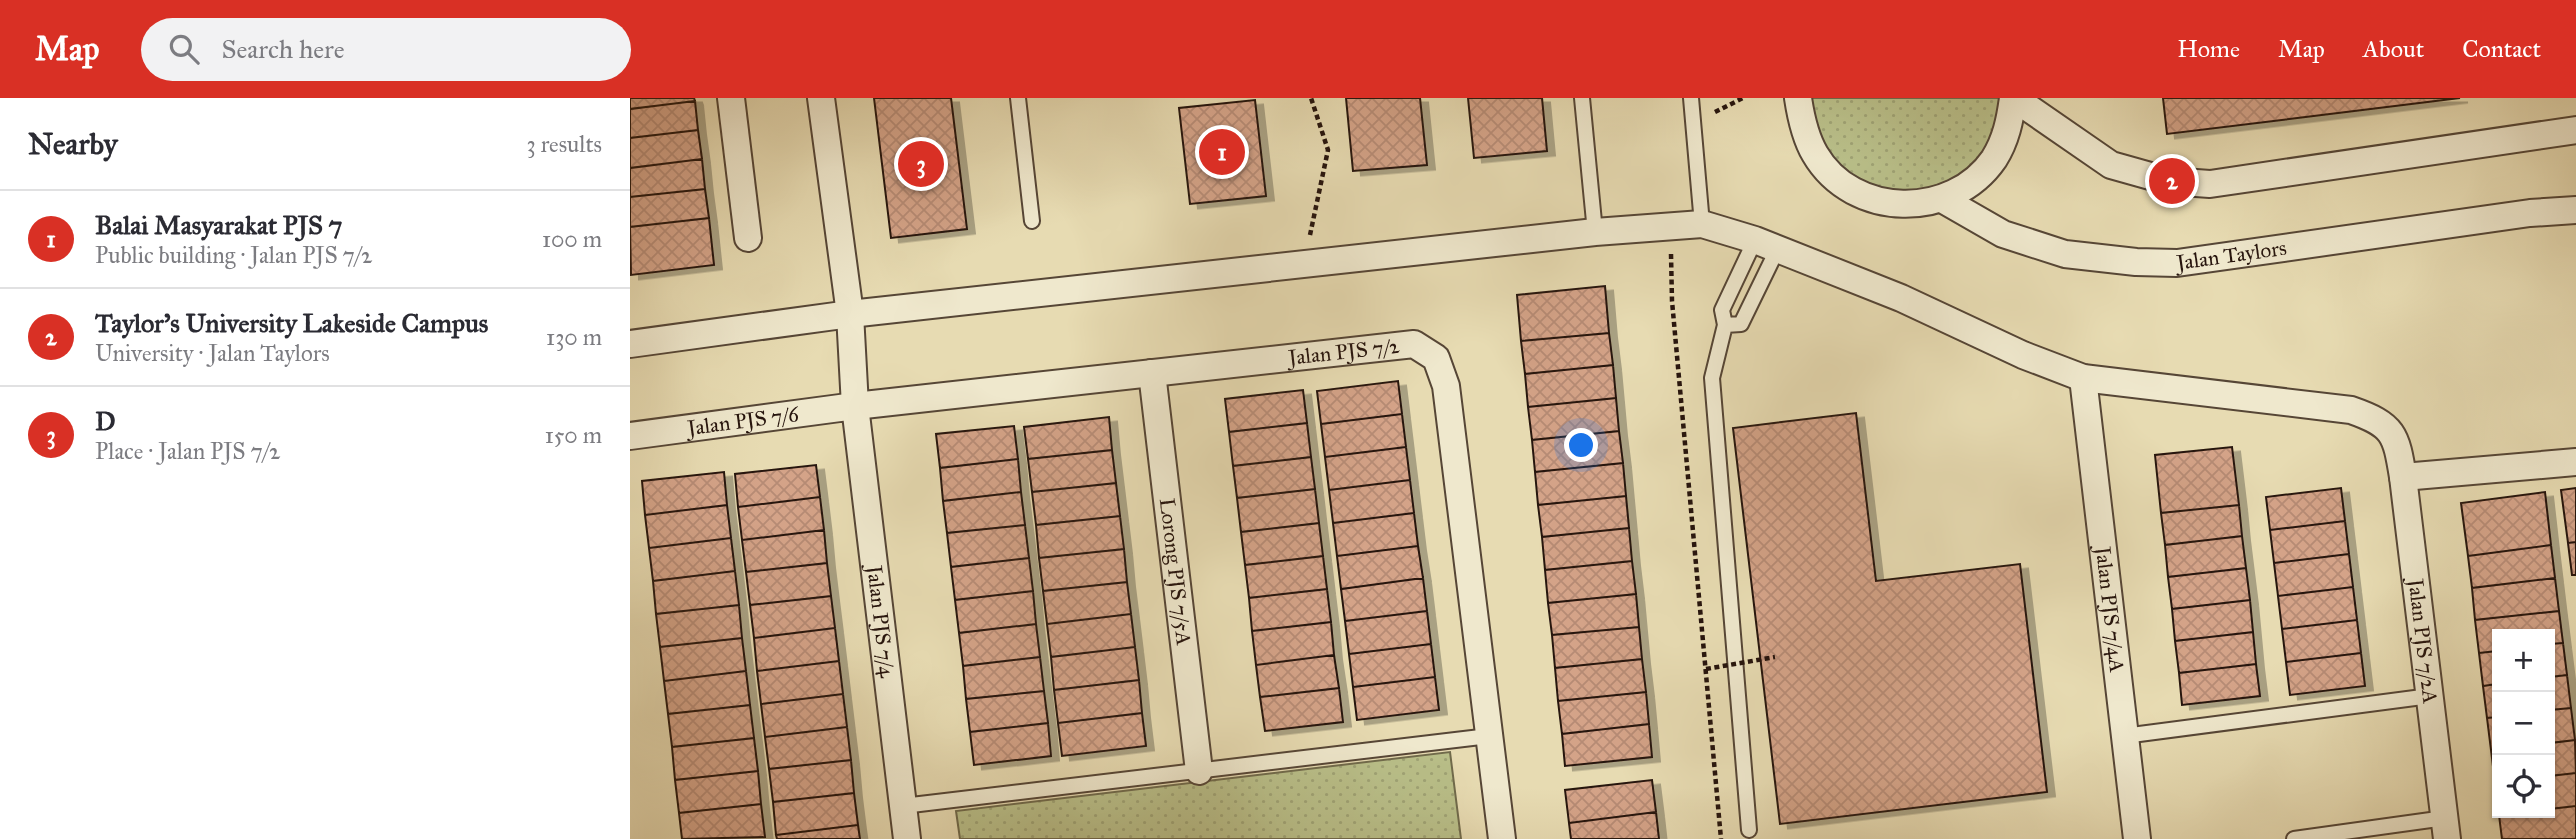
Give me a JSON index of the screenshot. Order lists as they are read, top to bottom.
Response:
{
  "streets": {
    "street": [
      "Jalan Taylors",
      "Jalan PJS 7/2",
      "Jalan PJS 7/6",
      "Lorong PJS 7/5A",
      "Jalan PJS 7/4A",
      "Jalan PJS 7/4",
      "Jalan PJS 7/2A"
    ]
  },
  "crossings": [
    ["Jalan PJS 7/2", "Jalan PJS 7/6"],
    ["Jalan PJS 7/2", "Lorong PJS 7/5A"],
    ["Jalan PJS 7/2", "Jalan PJS 7/4"],
    ["Jalan PJS 7/6", "Jalan PJS 7/4"],
    ["Jalan PJS 7/4A", "Jalan PJS 7/2A"]
  ],
  "page": {
    "header": "Map",
    "search": "Search here",
    "nav": [
      "Home",
      "Map",
      "About",
      "Contact"
    ],
    "heading": ["Nearby", "3 results"],
    "pins": ["1", "3", "2"],
    "list": [
      {
        "mark": "1",
        "name": "Balai Masyarakat PJS 7",
        "note": "Public building · Jalan PJS 7/2",
        "value": "100 m"
      },
      {
        "mark": "2",
        "name": "Taylor's University Lakeside Campus",
        "note": "University · Jalan Taylors",
        "value": "130 m"
      },
      {
        "mark": "3",
        "name": "D",
        "note": "Place · Jalan PJS 7/2",
        "value": "150 m"
      }
    ],
    "map_buttons": ["+", "−"]
  }
}
